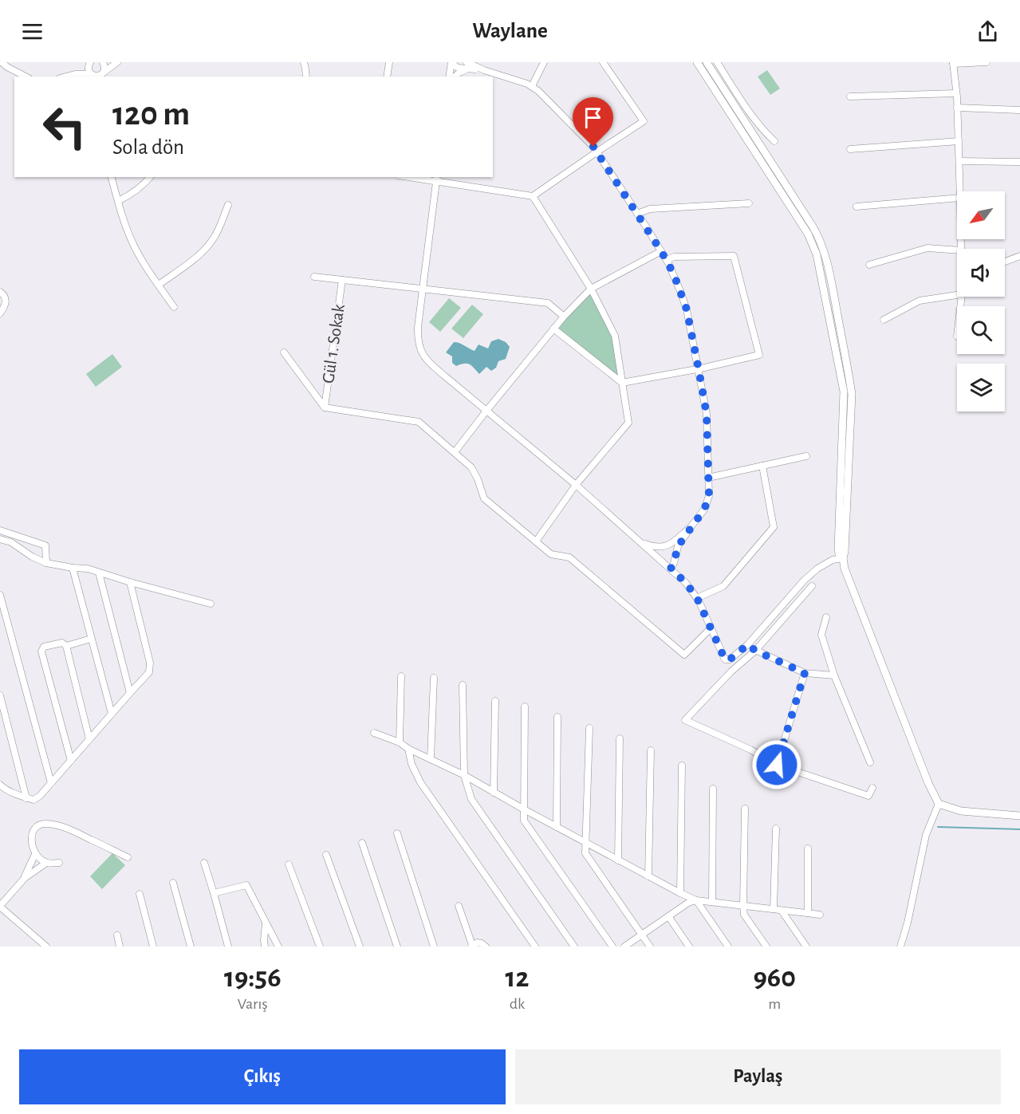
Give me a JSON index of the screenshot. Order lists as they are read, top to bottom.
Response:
{
  "streets": {
    "street": ["Gül 1. Sokak"]
  },
  "north": "bottom left",
  "page": {
    "header": "Waylane",
    "turn": ["120 m", "Sola dön"],
    "eta": [
      "19:56",
      "Varış",
      "12",
      "dk",
      "960",
      "m"
    ],
    "buttons": ["Çıkış", "Paylaş"]
  }
}
